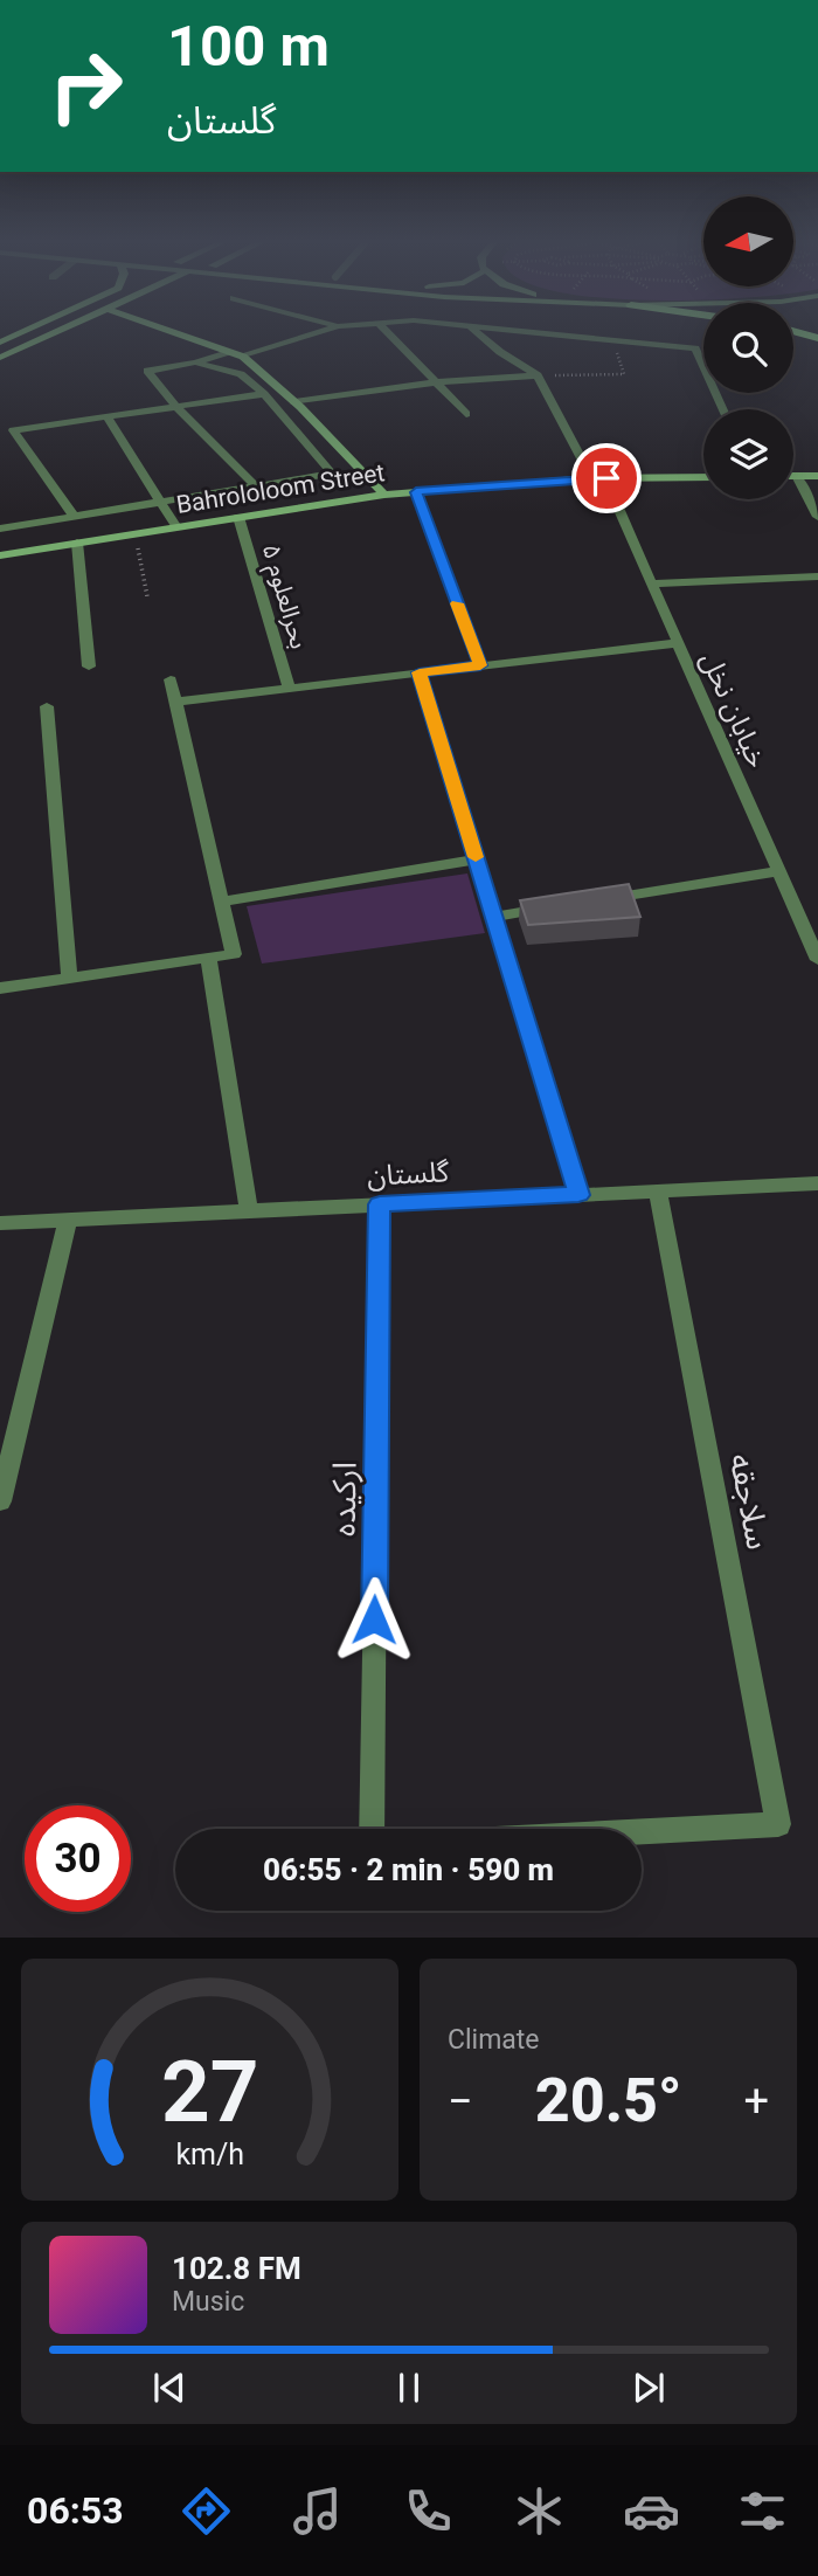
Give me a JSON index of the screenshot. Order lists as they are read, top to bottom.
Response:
{
  "streets": {
    "main road": ["Bahrololoom Street"],
    "street": [
      "بحرالعلوم ۵",
      "خیابان نخل",
      "گلستان",
      "ارکیده",
      "سلاجقه"
    ]
  },
  "crossings": [
    ["Bahrololoom Street", "بحرالعلوم ۵"],
    ["Bahrololoom Street", "خیابان نخل"],
    ["گلستان", "ارکیده"],
    ["گلستان", "سلاجقه"]
  ],
  "north": "left",
  "page": {
    "turn": ["100 m", "گلستان"],
    "limit": "30",
    "trip": "06:55 · 2 min · 590 m",
    "tile": "Climate",
    "heat": ["−", "20.5°", "+"],
    "song": ["102.8 FM", "Music"],
    "tabs": "06:53",
    "gauge": ["27", "km/h"]
  }
}
